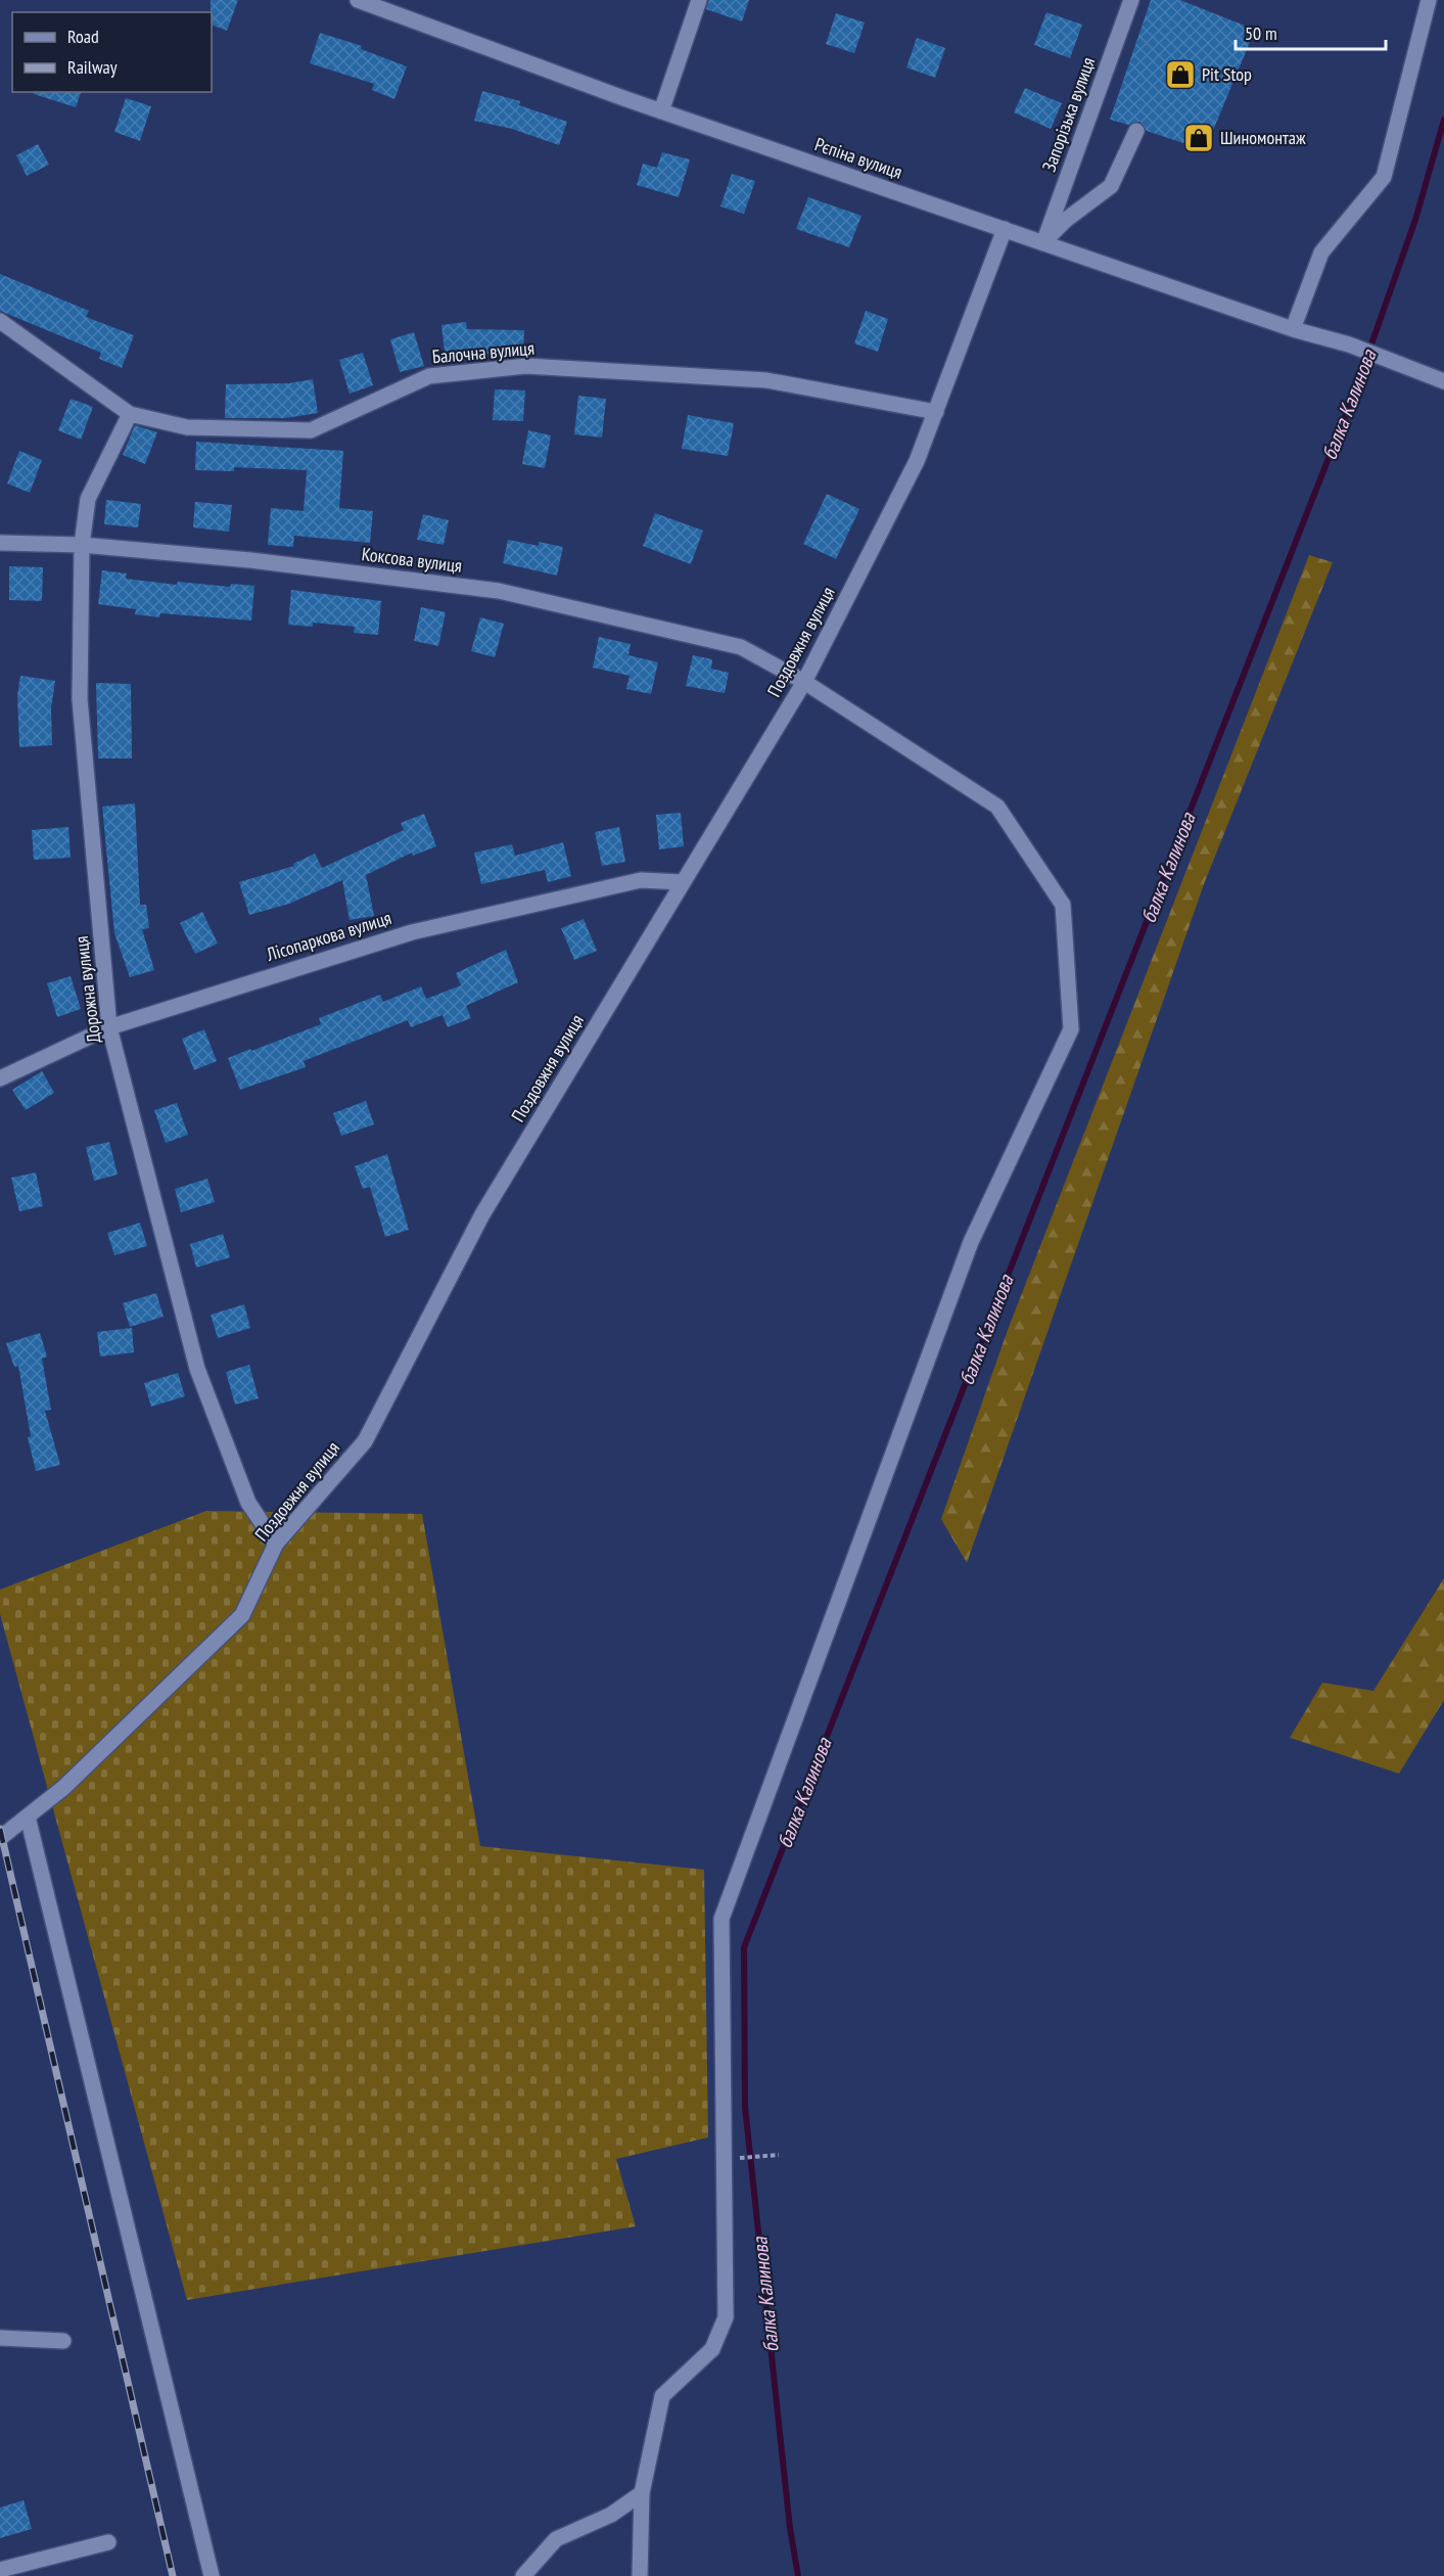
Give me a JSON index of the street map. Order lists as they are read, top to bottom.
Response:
{
  "streets": {
    "street": [
      "Запорізька вулиця",
      "Рєпіна вулиця",
      "Балочна вулиця",
      "Коксова вулиця",
      "Поздовжня вулиця",
      "Лісопаркова вулиця",
      "Дорожна вулиця"
    ]
  },
  "crossings": [
    ["Запорізька вулиця", "Рєпіна вулиця"],
    ["Рєпіна вулиця", "Поздовжня вулиця"],
    ["Балочна вулиця", "Поздовжня вулиця"],
    ["Балочна вулиця", "Дорожна вулиця"],
    ["Коксова вулиця", "Поздовжня вулиця"],
    ["Коксова вулиця", "Дорожна вулиця"],
    ["Поздовжня вулиця", "Лісопаркова вулиця"],
    ["Поздовжня вулиця", "Дорожна вулиця"],
    ["Лісопаркова вулиця", "Дорожна вулиця"]
  ],
  "water": ["балка Калинова"],
  "places": {
    "shop": ["Pit Stop", "Шиномонтаж"]
  },
  "legend": ["Road", "Railway"],
  "scale_bar": "50 m"
}
